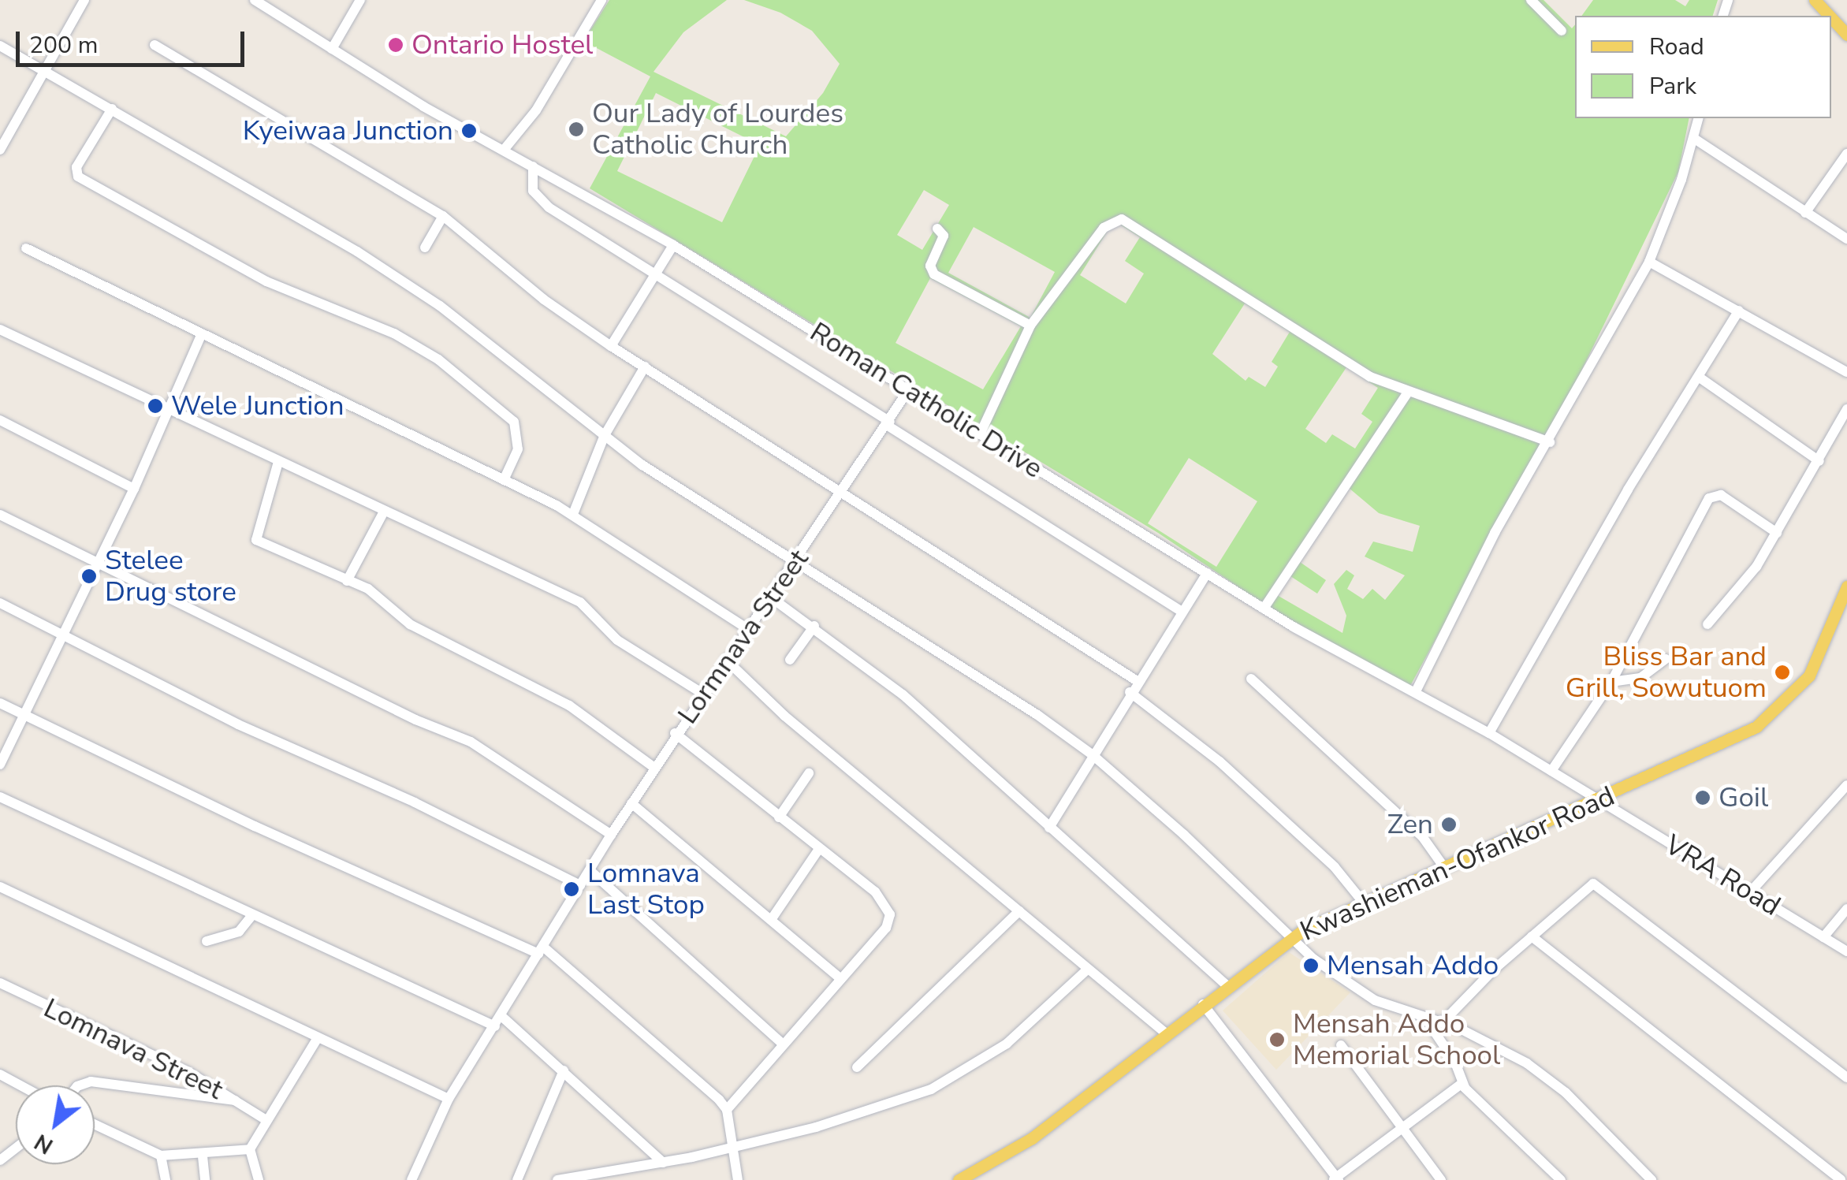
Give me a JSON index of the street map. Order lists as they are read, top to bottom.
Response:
{
  "streets": {
    "main road": ["Kwashieman-Ofankor Road"],
    "street": [
      "Roman Catholic Drive",
      "Lormnava Street",
      "VRA Road",
      "Lomnava Street"
    ]
  },
  "crossings": [
    ["Roman Catholic Drive", "Lormnava Street"],
    ["Roman Catholic Drive", "Kwashieman-Ofankor Road"],
    ["Roman Catholic Drive", "VRA Road"],
    ["Kwashieman-Ofankor Road", "VRA Road"]
  ],
  "places": [
    "Ontario Hostel",
    "Our Lady of Lourdes Catholic Church",
    "Kyeiwaa Junction",
    "Wele Junction",
    "Stelee Drug store",
    "Bliss Bar and Grill, Sowutuom",
    "Goil",
    "Zen",
    "Lomnava Last Stop",
    "Mensah Addo",
    "Mensah Addo Memorial School"
  ],
  "legend": ["Road", "Park"],
  "scale_bar": "200 m",
  "north": "bottom left"
}
